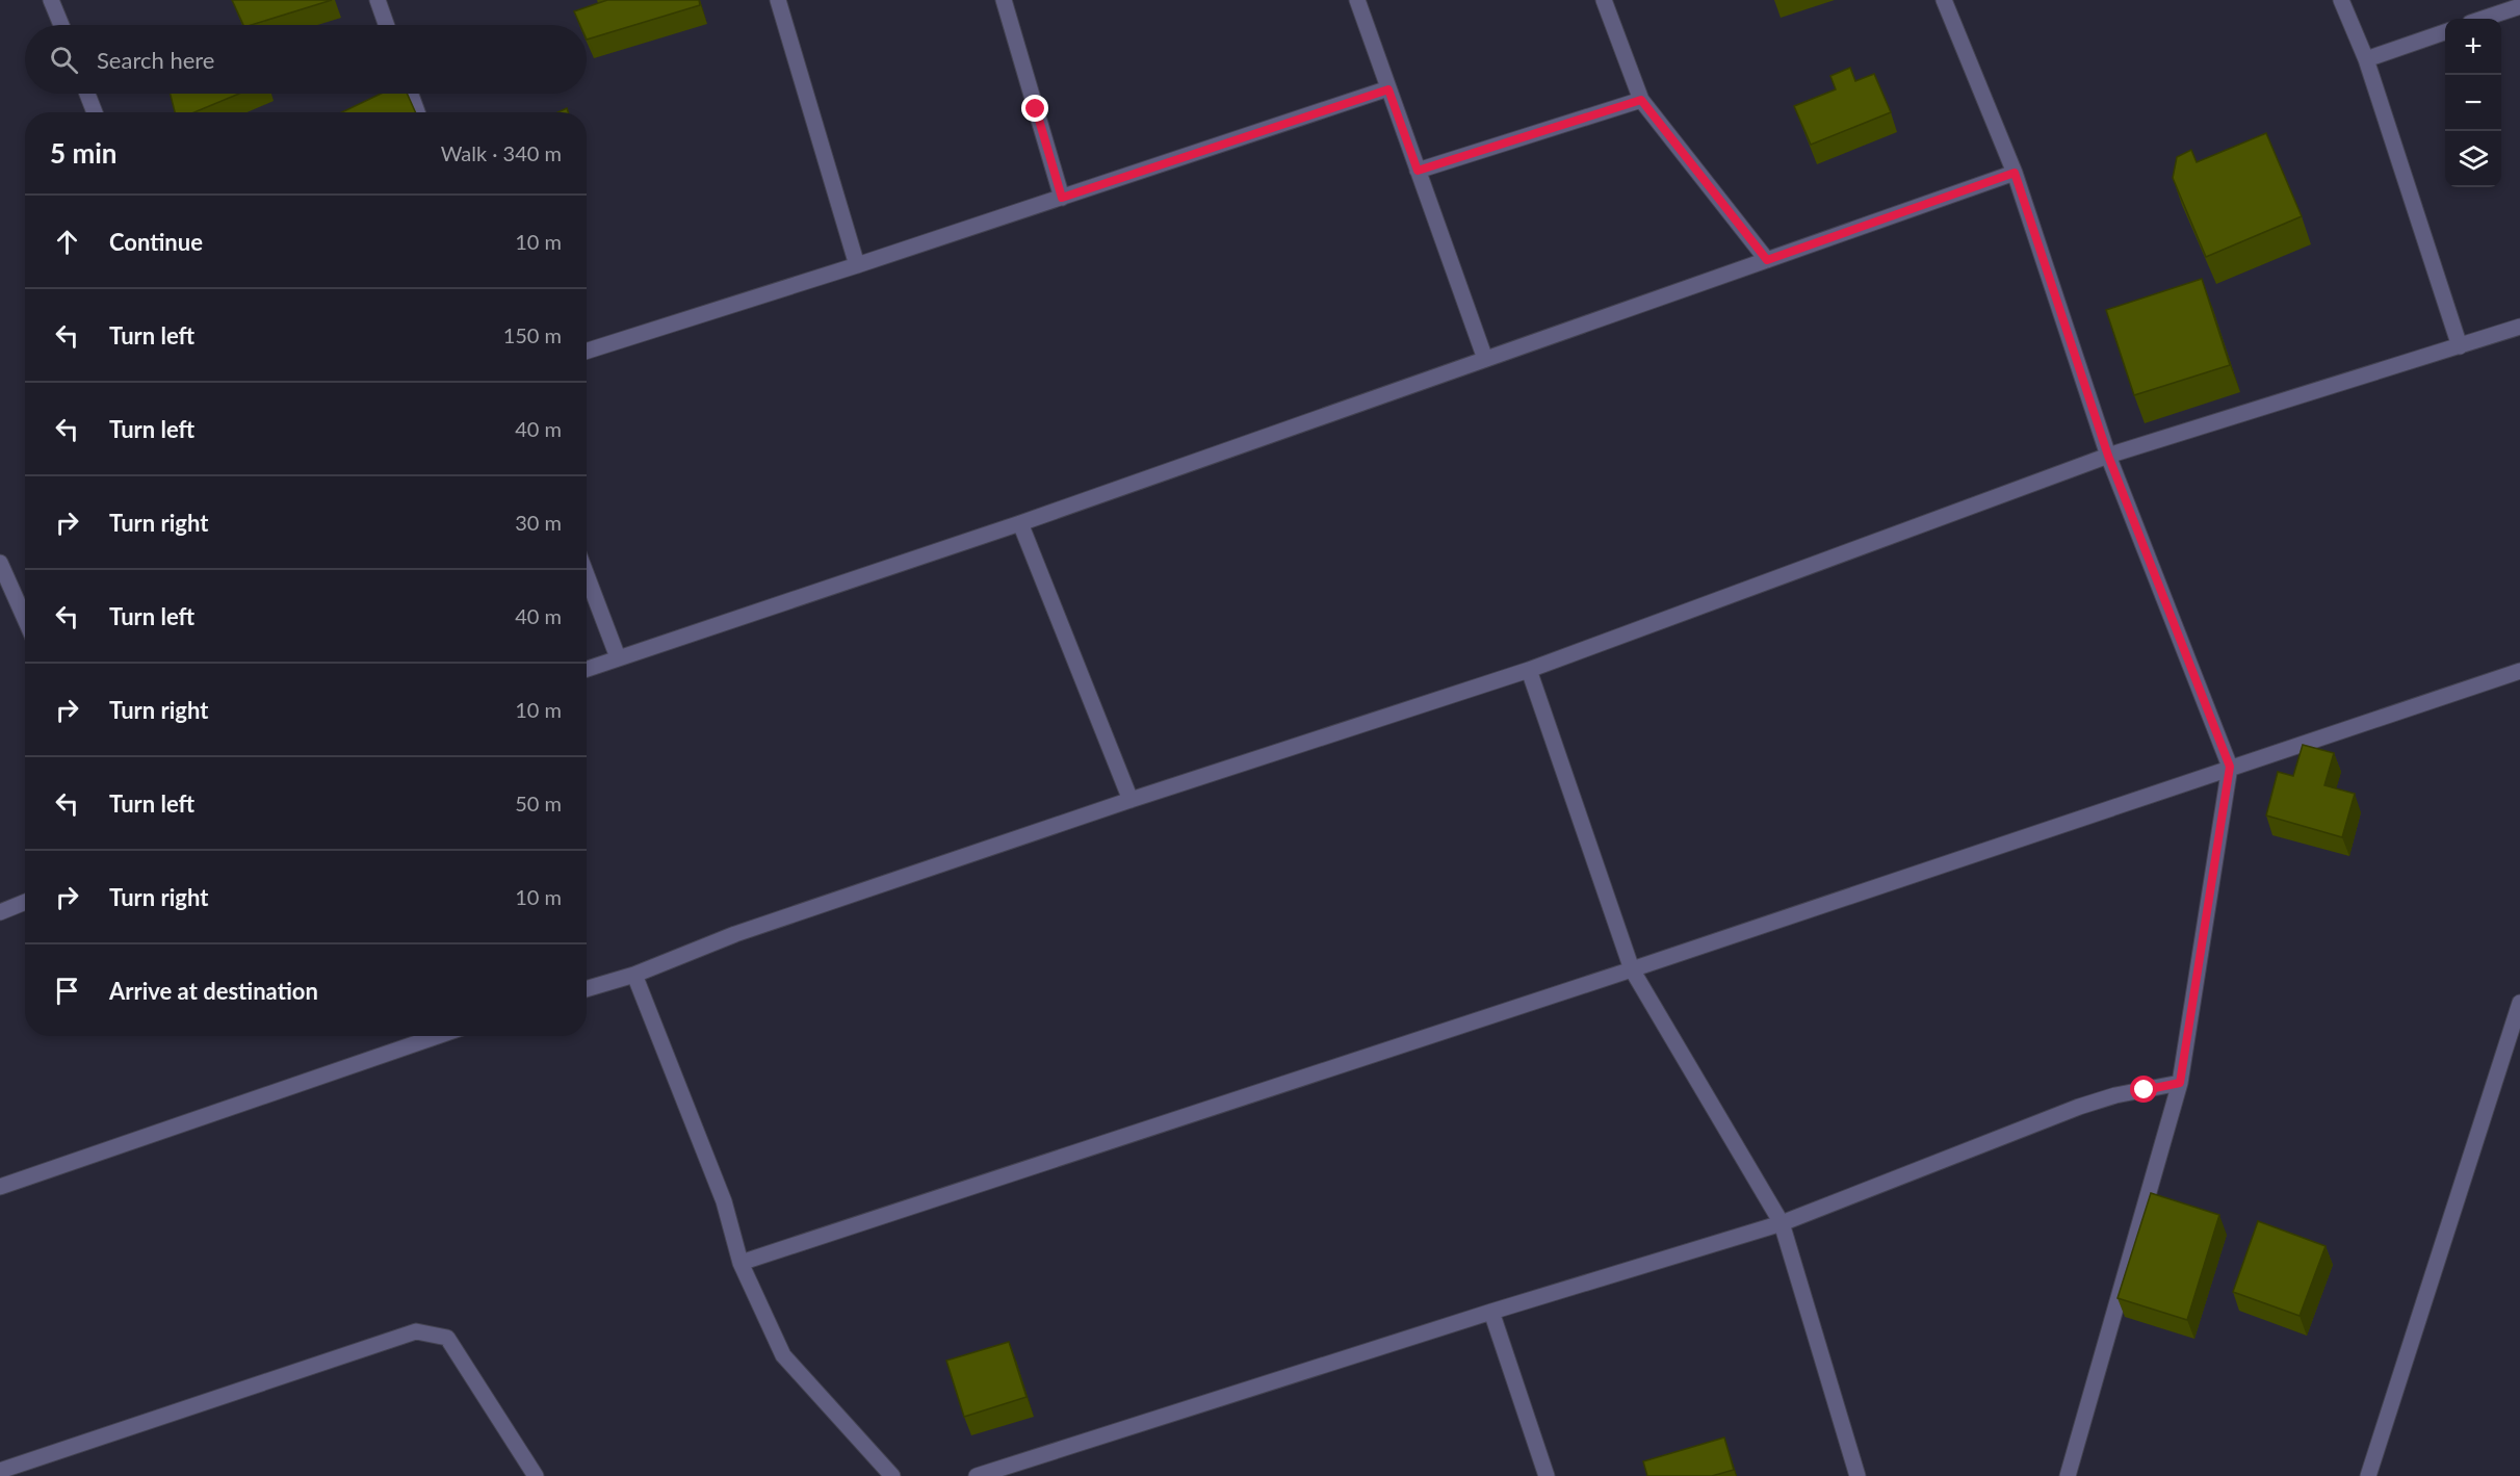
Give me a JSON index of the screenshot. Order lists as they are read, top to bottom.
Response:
{
  "page": {
    "map_buttons": ["+", "−"],
    "search": "Search here",
    "heading": ["5 min", "Walk · 340 m"],
    "list": [
      ["Continue", "10 m"],
      ["Turn left", "150 m"],
      ["Turn left", "40 m"],
      ["Turn right", "30 m"],
      ["Turn left", "40 m"],
      ["Turn right", "10 m"],
      ["Turn left", "50 m"],
      ["Turn right", "10 m"],
      "Arrive at destination"
    ]
  }
}
